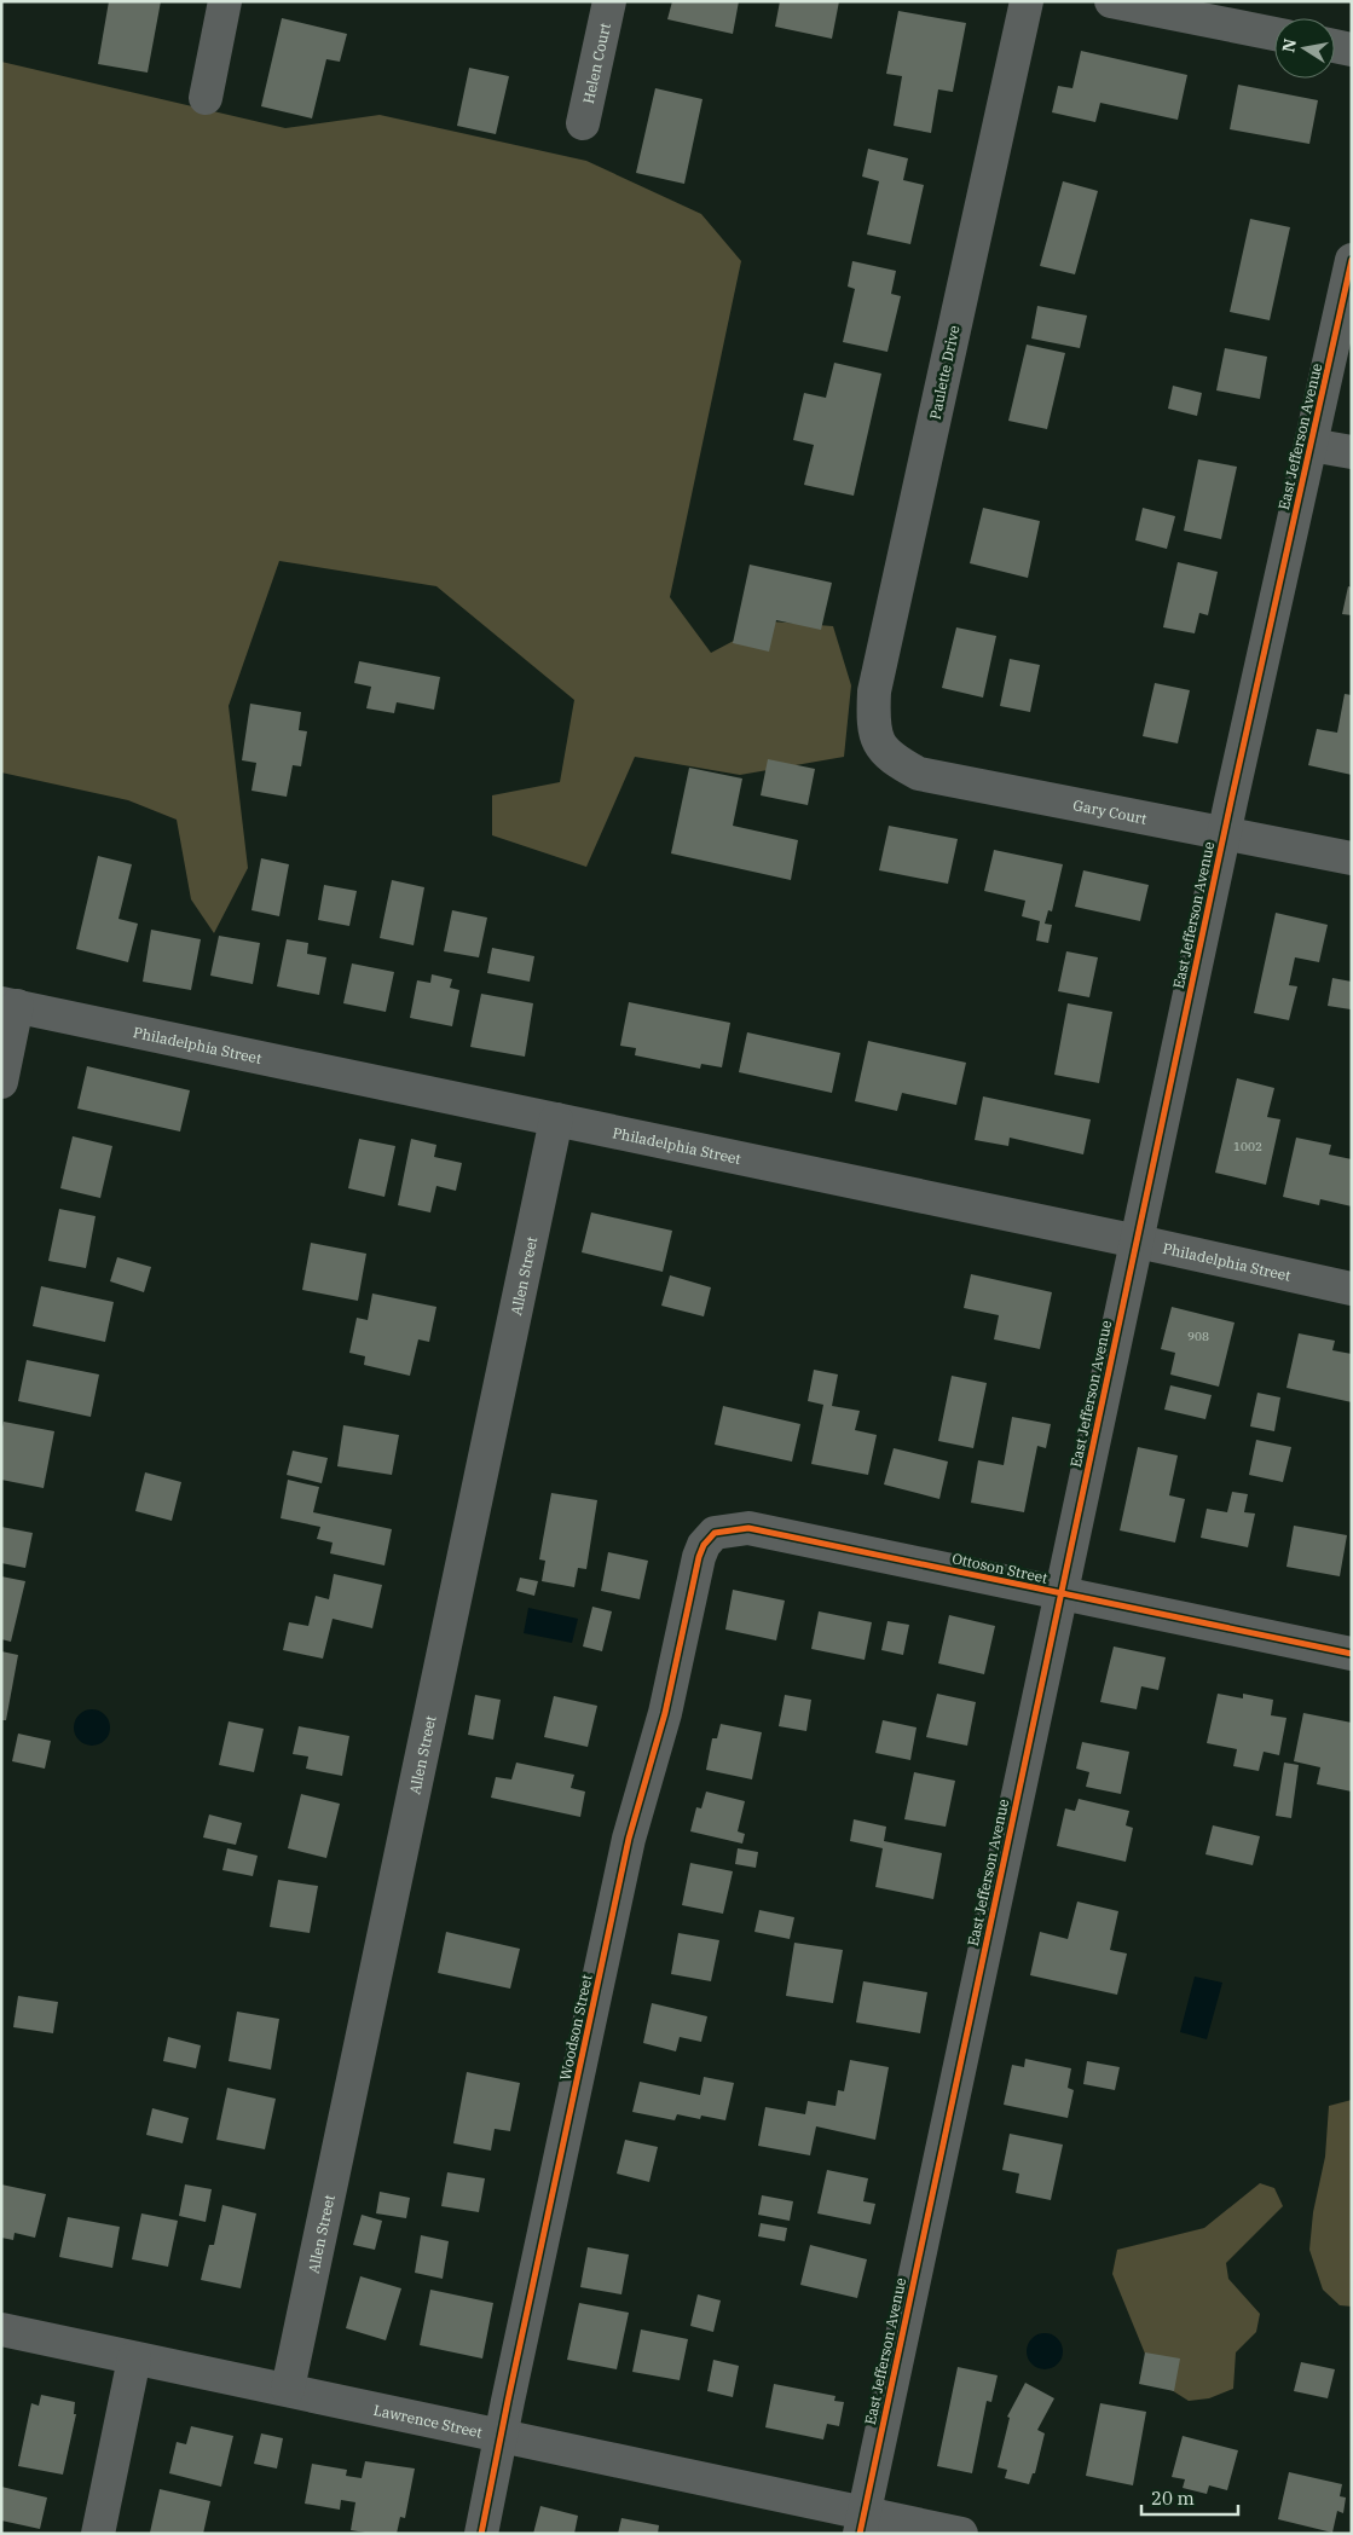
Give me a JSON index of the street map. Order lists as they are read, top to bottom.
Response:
{
  "streets": {
    "street": [
      "Helen Court",
      "Paulette Drive",
      "East Jefferson Avenue",
      "Gary Court",
      "Philadelphia Street",
      "Allen Street",
      "Ottoson Street",
      "Woodson Street",
      "Lawrence Street"
    ]
  },
  "crossings": [
    ["Paulette Drive", "Gary Court"],
    ["East Jefferson Avenue", "Gary Court"],
    ["East Jefferson Avenue", "Philadelphia Street"],
    ["East Jefferson Avenue", "Ottoson Street"],
    ["East Jefferson Avenue", "Lawrence Street"],
    ["Philadelphia Street", "Allen Street"],
    ["Allen Street", "Lawrence Street"],
    ["Ottoson Street", "Woodson Street"],
    ["Woodson Street", "Lawrence Street"]
  ],
  "house_numbers": ["1002", "908"],
  "scale_bar": "20 m",
  "north": "left"
}
